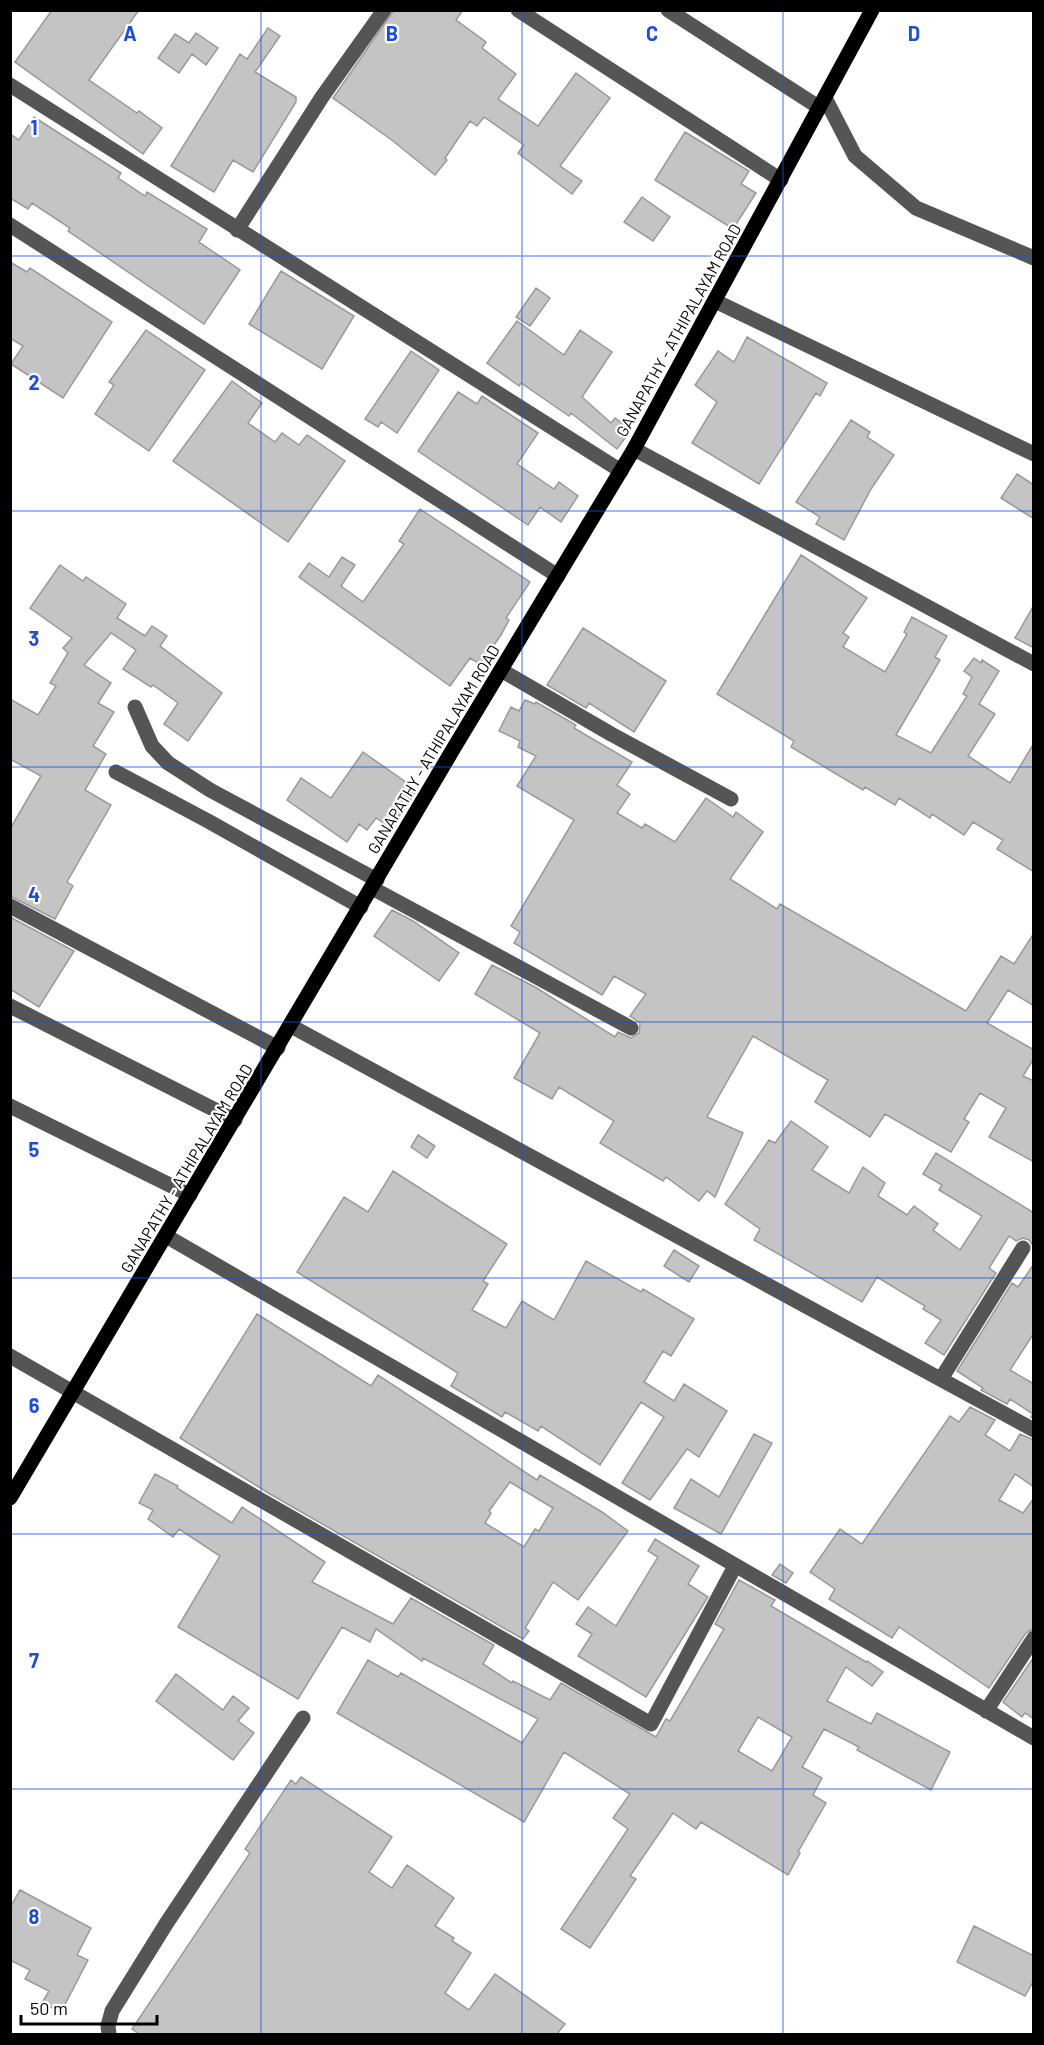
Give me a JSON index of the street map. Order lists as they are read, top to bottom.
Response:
{
  "streets": {
    "main road": ["GANAPATHY - ATHIPALAYAM ROAD"]
  },
  "scale_bar": "50 m",
  "grid": {
    "columns": [
      "A",
      "B",
      "C",
      "D"
    ],
    "rows": [
      "1",
      "2",
      "3",
      "4",
      "5",
      "6",
      "7",
      "8"
    ]
  }
}
